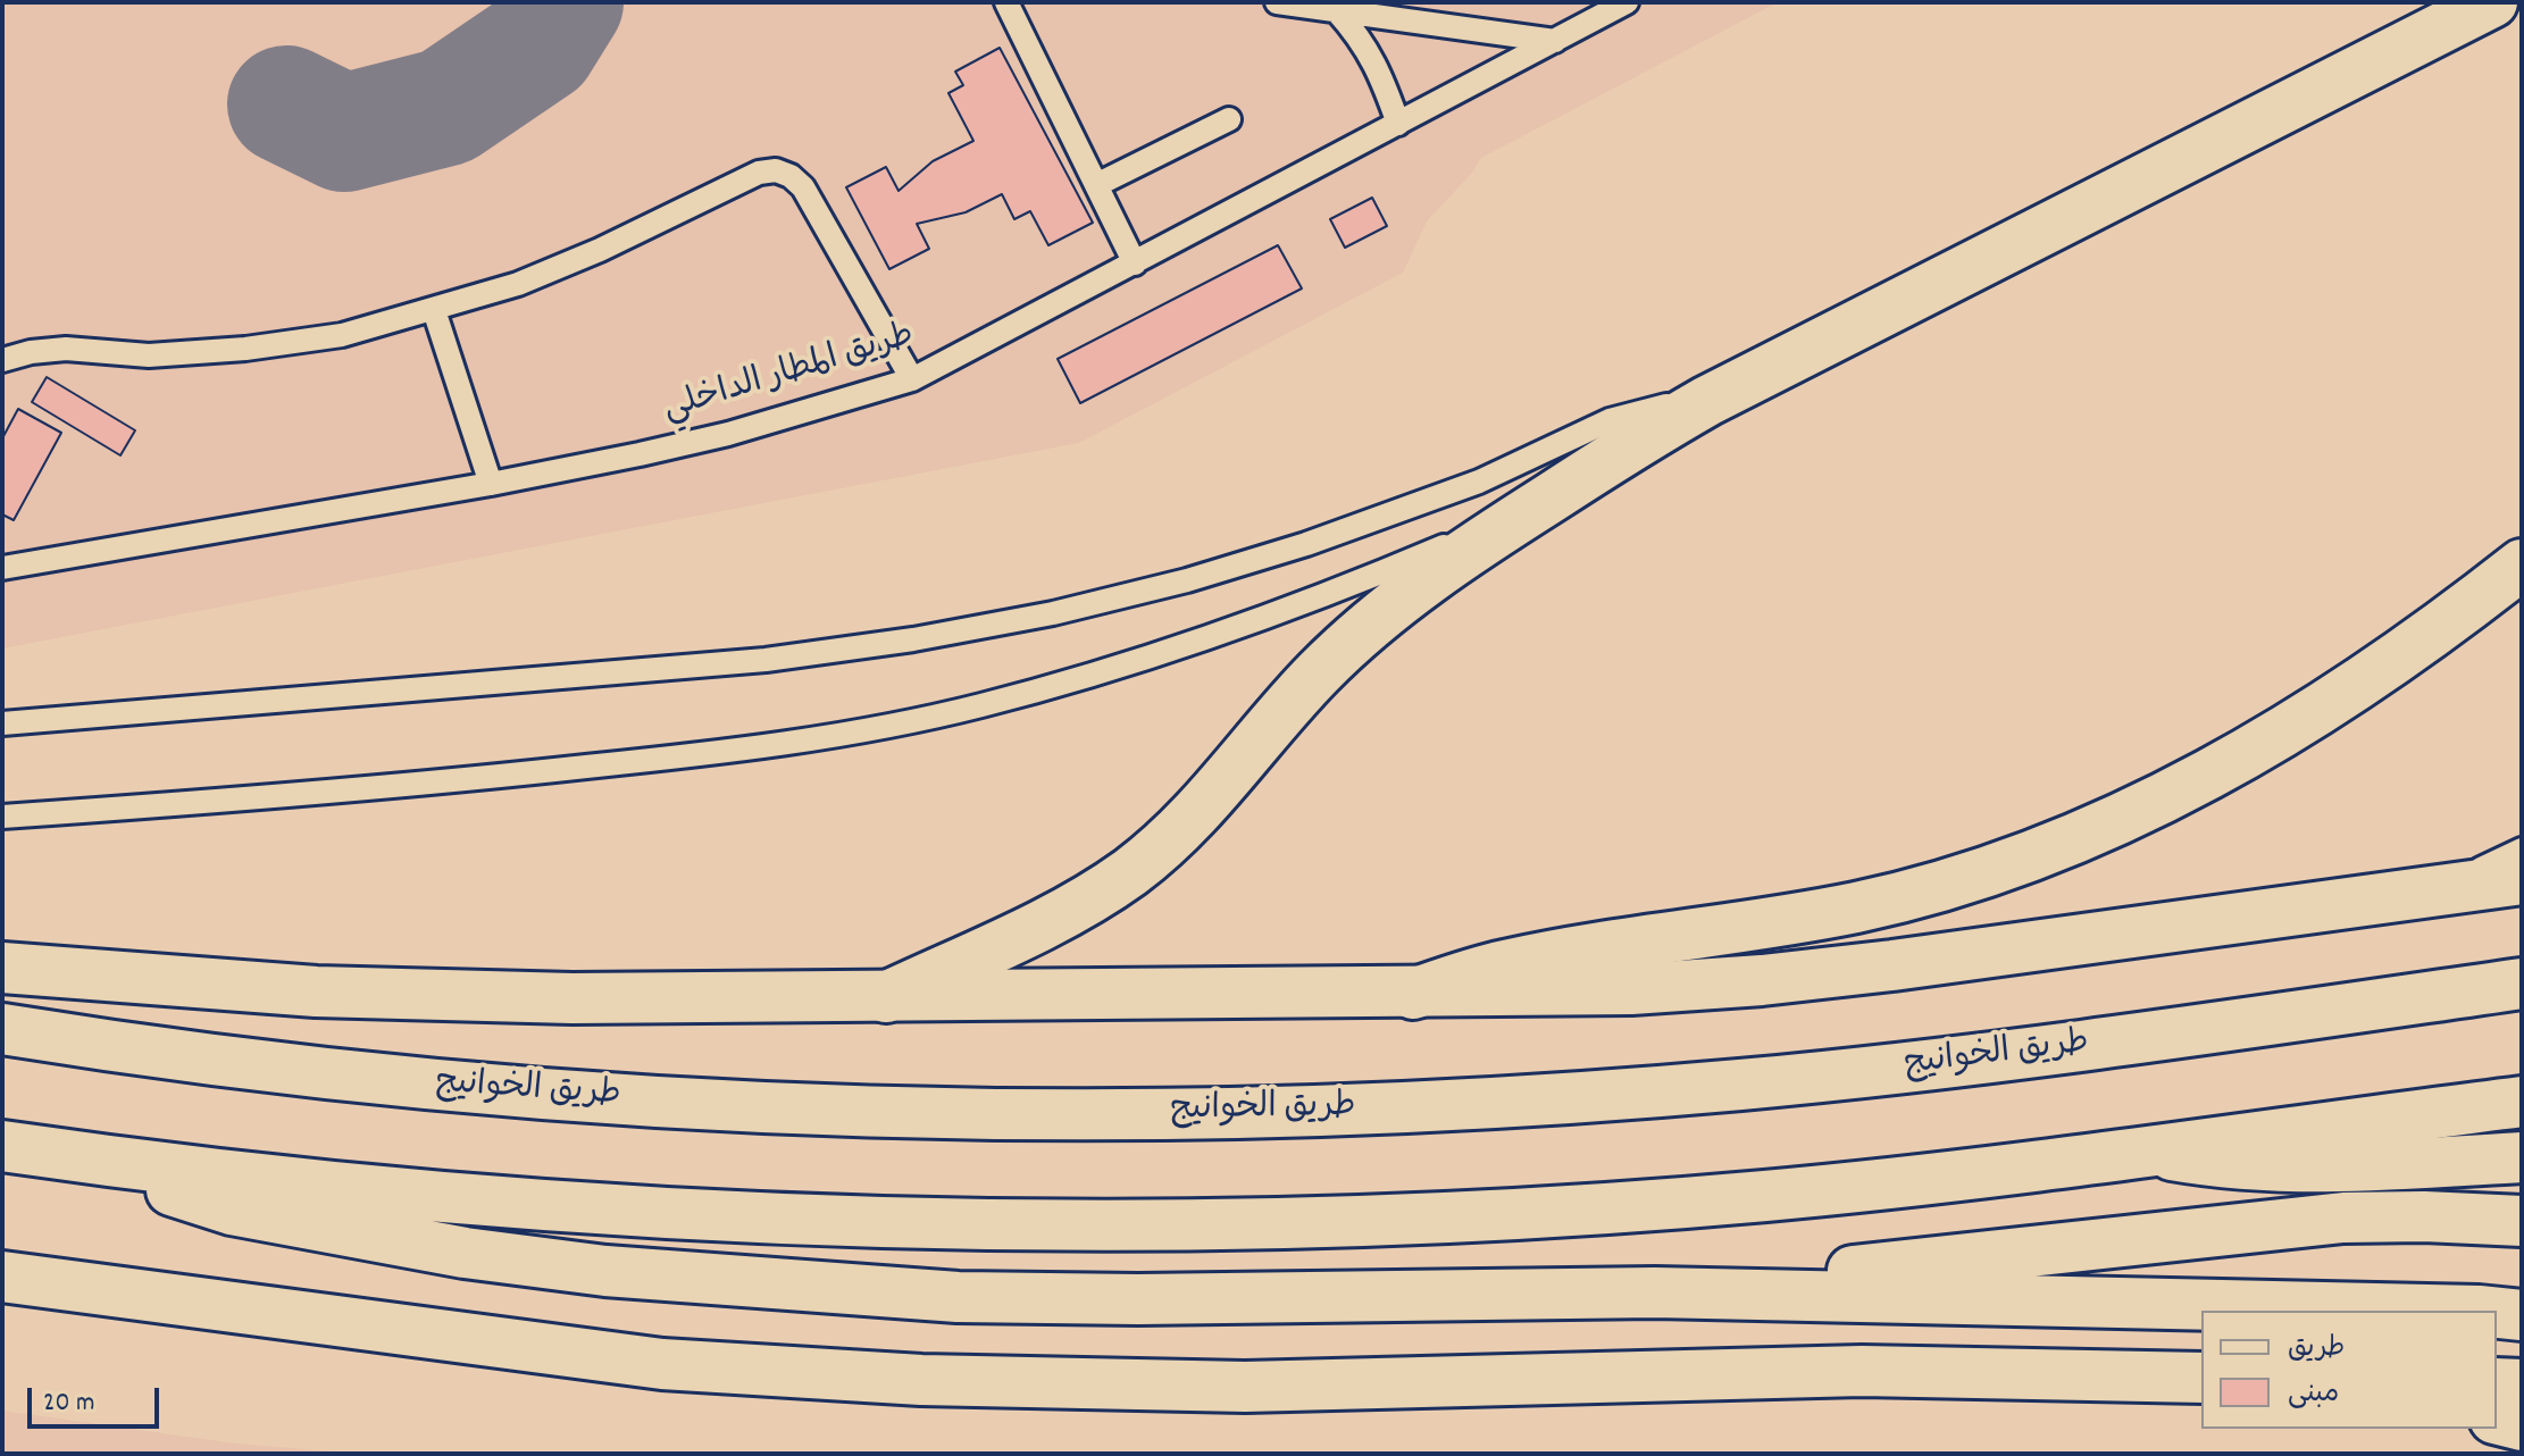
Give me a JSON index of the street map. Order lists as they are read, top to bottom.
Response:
{
  "streets": {
    "main road": ["طريق الخوانيج"],
    "lane": ["طريق المطار الداخلي"]
  },
  "legend": ["طريق", "مبنى"],
  "scale_bar": "20 m"
}
